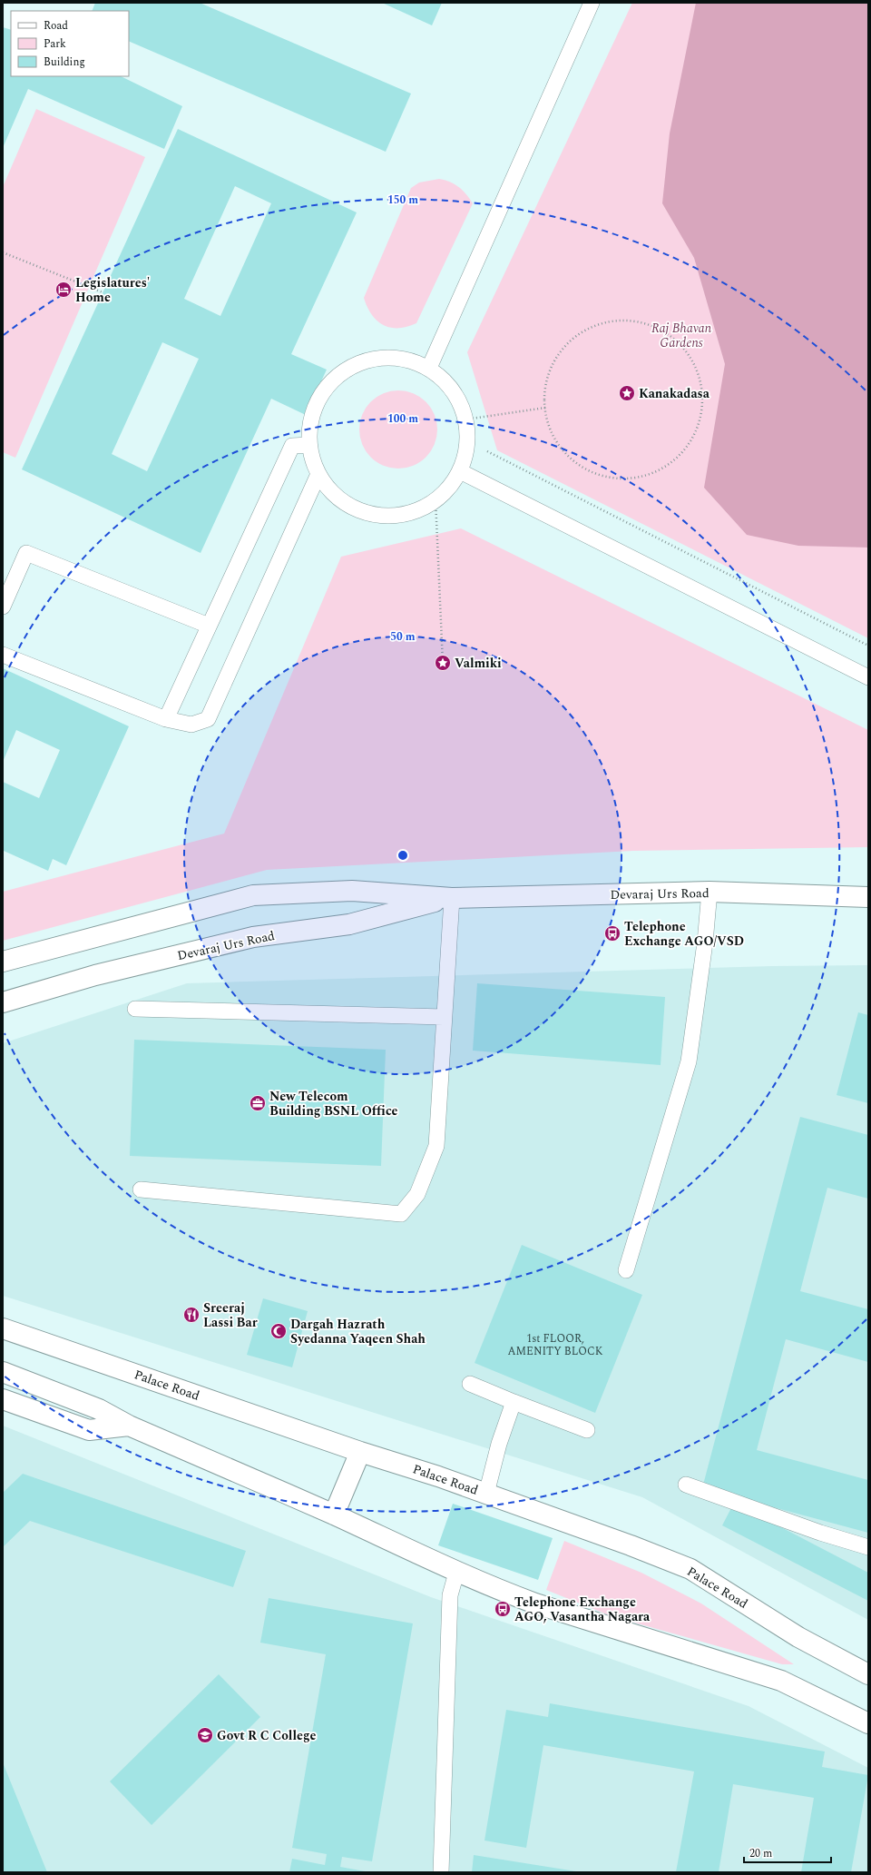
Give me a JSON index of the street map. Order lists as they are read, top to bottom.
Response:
{
  "streets": {
    "main road": ["Devaraj Urs Road", "Palace Road"]
  },
  "parks": ["Raj Bhavan Gardens"],
  "places": {
    "hotel": ["Legislatures' Home"],
    "place": ["Kanakadasa", "Valmiki"],
    "bus stop": ["Telephone Exchange AGO/VSD", "Telephone Exchange AGO, Vasantha Nagara"],
    "office": ["New Telecom Building BSNL Office"],
    "restaurant": ["Sreeraj Lassi Bar"],
    "mosque": ["Dargah Hazrath Syedanna Yaqeen Shah"],
    "school or university": ["Govt R C College"]
  },
  "house_numbers": ["1st FLOOR, AMENITY BLOCK"],
  "legend": ["Road", "Park", "Building"],
  "scale_bar": "20 m",
  "rings": ["150 m", "100 m", "50 m"]
}
